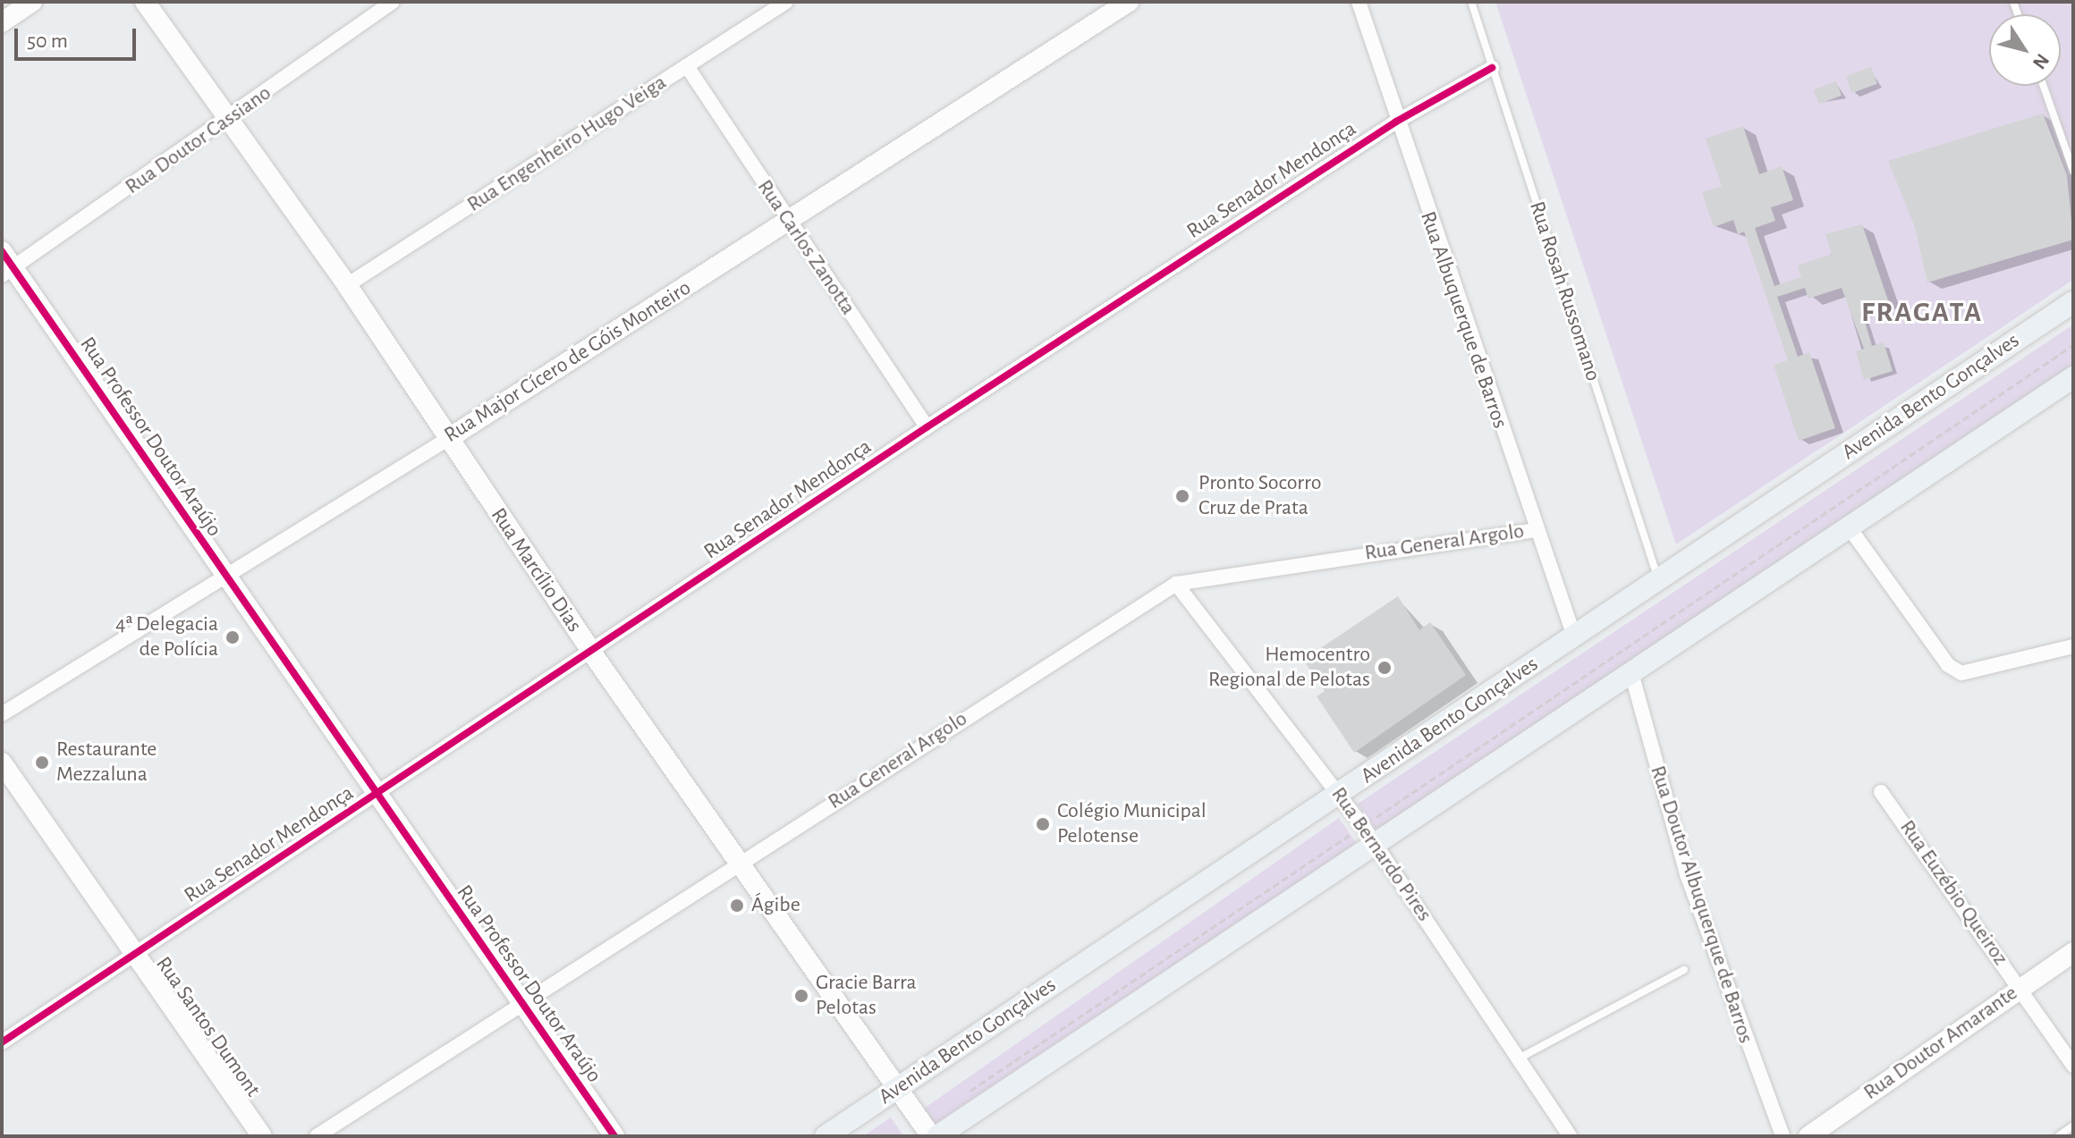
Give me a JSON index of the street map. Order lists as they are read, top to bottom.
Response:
{
  "streets": {
    "main road": ["Avenida Bento Gonçalves"],
    "street": [
      "Rua Doutor Cassiano",
      "Rua Engenheiro Hugo Veiga",
      "Rua Senador Mendonça",
      "Rua Carlos Zanotta",
      "Rua Albuquerque de Barros",
      "Rua Major Cícero de Góis Monteiro",
      "Rua Professor Doutor Araújo",
      "Rua General Argolo",
      "Rua Marcílio Dias",
      "Rua Bernardo Pires",
      "Rua Euzébio Queiroz",
      "Rua Doutor Albuquerque de Barros",
      "Rua Santos Dumont",
      "Rua Doutor Amarante"
    ],
    "lane": ["Rua Rosah Russomano"]
  },
  "crossings": [
    ["Rua Doutor Cassiano", "Rua Professor Doutor Araújo"],
    ["Rua Doutor Cassiano", "Rua Marcílio Dias"],
    ["Rua Engenheiro Hugo Veiga", "Rua Carlos Zanotta"],
    ["Rua Engenheiro Hugo Veiga", "Rua Marcílio Dias"],
    ["Rua Senador Mendonça", "Rua Carlos Zanotta"],
    ["Rua Senador Mendonça", "Rua Rosah Russomano"],
    ["Rua Senador Mendonça", "Rua Albuquerque de Barros"],
    ["Rua Senador Mendonça", "Rua Professor Doutor Araújo"],
    ["Rua Senador Mendonça", "Rua Marcílio Dias"],
    ["Rua Senador Mendonça", "Rua Santos Dumont"],
    ["Rua Carlos Zanotta", "Rua Major Cícero de Góis Monteiro"],
    ["Rua Rosah Russomano", "Avenida Bento Gonçalves"],
    ["Rua Albuquerque de Barros", "Avenida Bento Gonçalves"],
    ["Rua Albuquerque de Barros", "Rua General Argolo"],
    ["Rua Major Cícero de Góis Monteiro", "Rua Professor Doutor Araújo"],
    ["Rua Major Cícero de Góis Monteiro", "Rua Marcílio Dias"],
    ["Avenida Bento Gonçalves", "Rua Marcílio Dias"],
    ["Avenida Bento Gonçalves", "Rua Bernardo Pires"],
    ["Rua Professor Doutor Araújo", "Rua General Argolo"],
    ["Rua General Argolo", "Rua Marcílio Dias"],
    ["Rua General Argolo", "Rua Bernardo Pires"],
    ["Rua Euzébio Queiroz", "Rua Doutor Amarante"]
  ],
  "districts": ["FRAGATA"],
  "places": [
    "Pronto Socorro Cruz de Prata",
    "4ª Delegacia de Polícia",
    "Hemocentro Regional de Pelotas",
    "Restaurante Mezzaluna",
    "Colégio Municipal Pelotense",
    "Ágibe",
    "Gracie Barra Pelotas"
  ],
  "scale_bar": "50 m",
  "north": "bottom right"
}
